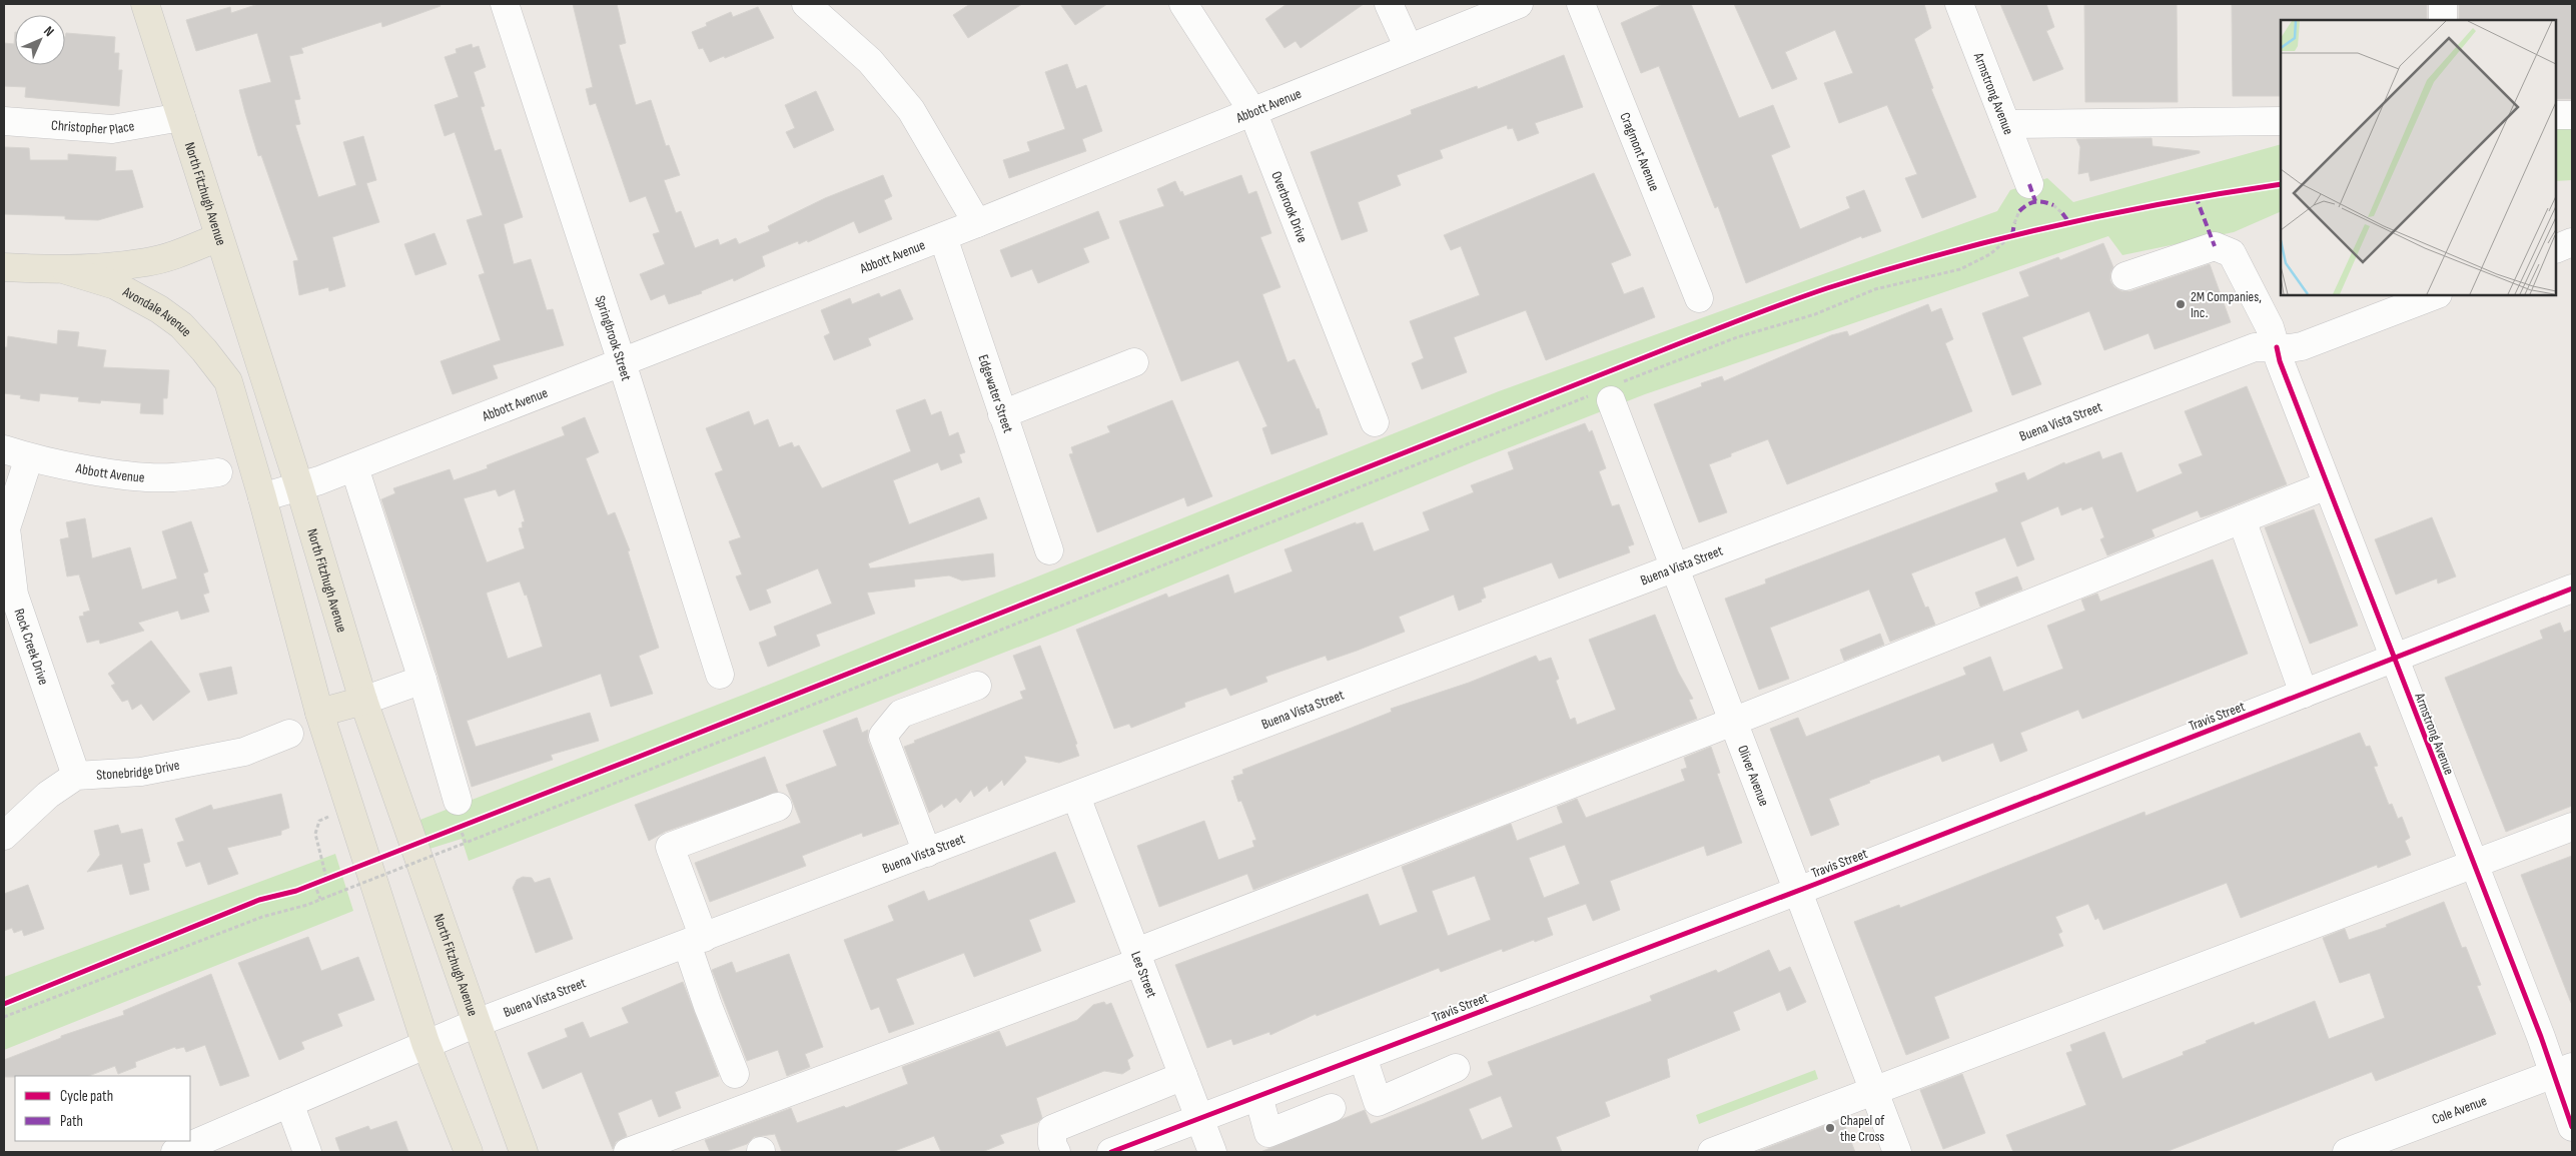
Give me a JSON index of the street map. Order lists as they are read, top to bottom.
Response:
{
  "streets": {
    "main road": ["North Fitzhugh Avenue", "Avondale Avenue"],
    "street": [
      "Armstrong Avenue",
      "Abbott Avenue",
      "Christopher Place",
      "Cragmont Avenue",
      "Overbrook Drive",
      "Springbrook Street",
      "Edgewater Street",
      "Buena Vista Street",
      "Rock Creek Drive",
      "Travis Street",
      "Stonebridge Drive",
      "Oliver Avenue",
      "Lee Street",
      "Cole Avenue"
    ]
  },
  "crossings": [
    ["Armstrong Avenue", "Buena Vista Street"],
    ["Armstrong Avenue", "Travis Street"],
    ["Armstrong Avenue", "Cole Avenue"],
    ["Abbott Avenue", "North Fitzhugh Avenue"],
    ["Abbott Avenue", "Overbrook Drive"],
    ["Abbott Avenue", "Avondale Avenue"],
    ["Abbott Avenue", "Springbrook Street"],
    ["Abbott Avenue", "Edgewater Street"],
    ["Abbott Avenue", "Rock Creek Drive"],
    ["Christopher Place", "North Fitzhugh Avenue"],
    ["North Fitzhugh Avenue", "Avondale Avenue"],
    ["North Fitzhugh Avenue", "Buena Vista Street"],
    ["Buena Vista Street", "Oliver Avenue"],
    ["Buena Vista Street", "Lee Street"],
    ["Rock Creek Drive", "Stonebridge Drive"],
    ["Travis Street", "Oliver Avenue"],
    ["Travis Street", "Lee Street"]
  ],
  "places": ["2M Companies, Inc.", "Chapel of the Cross"],
  "legend": ["Cycle path", "Path"],
  "north": "top right"
}
